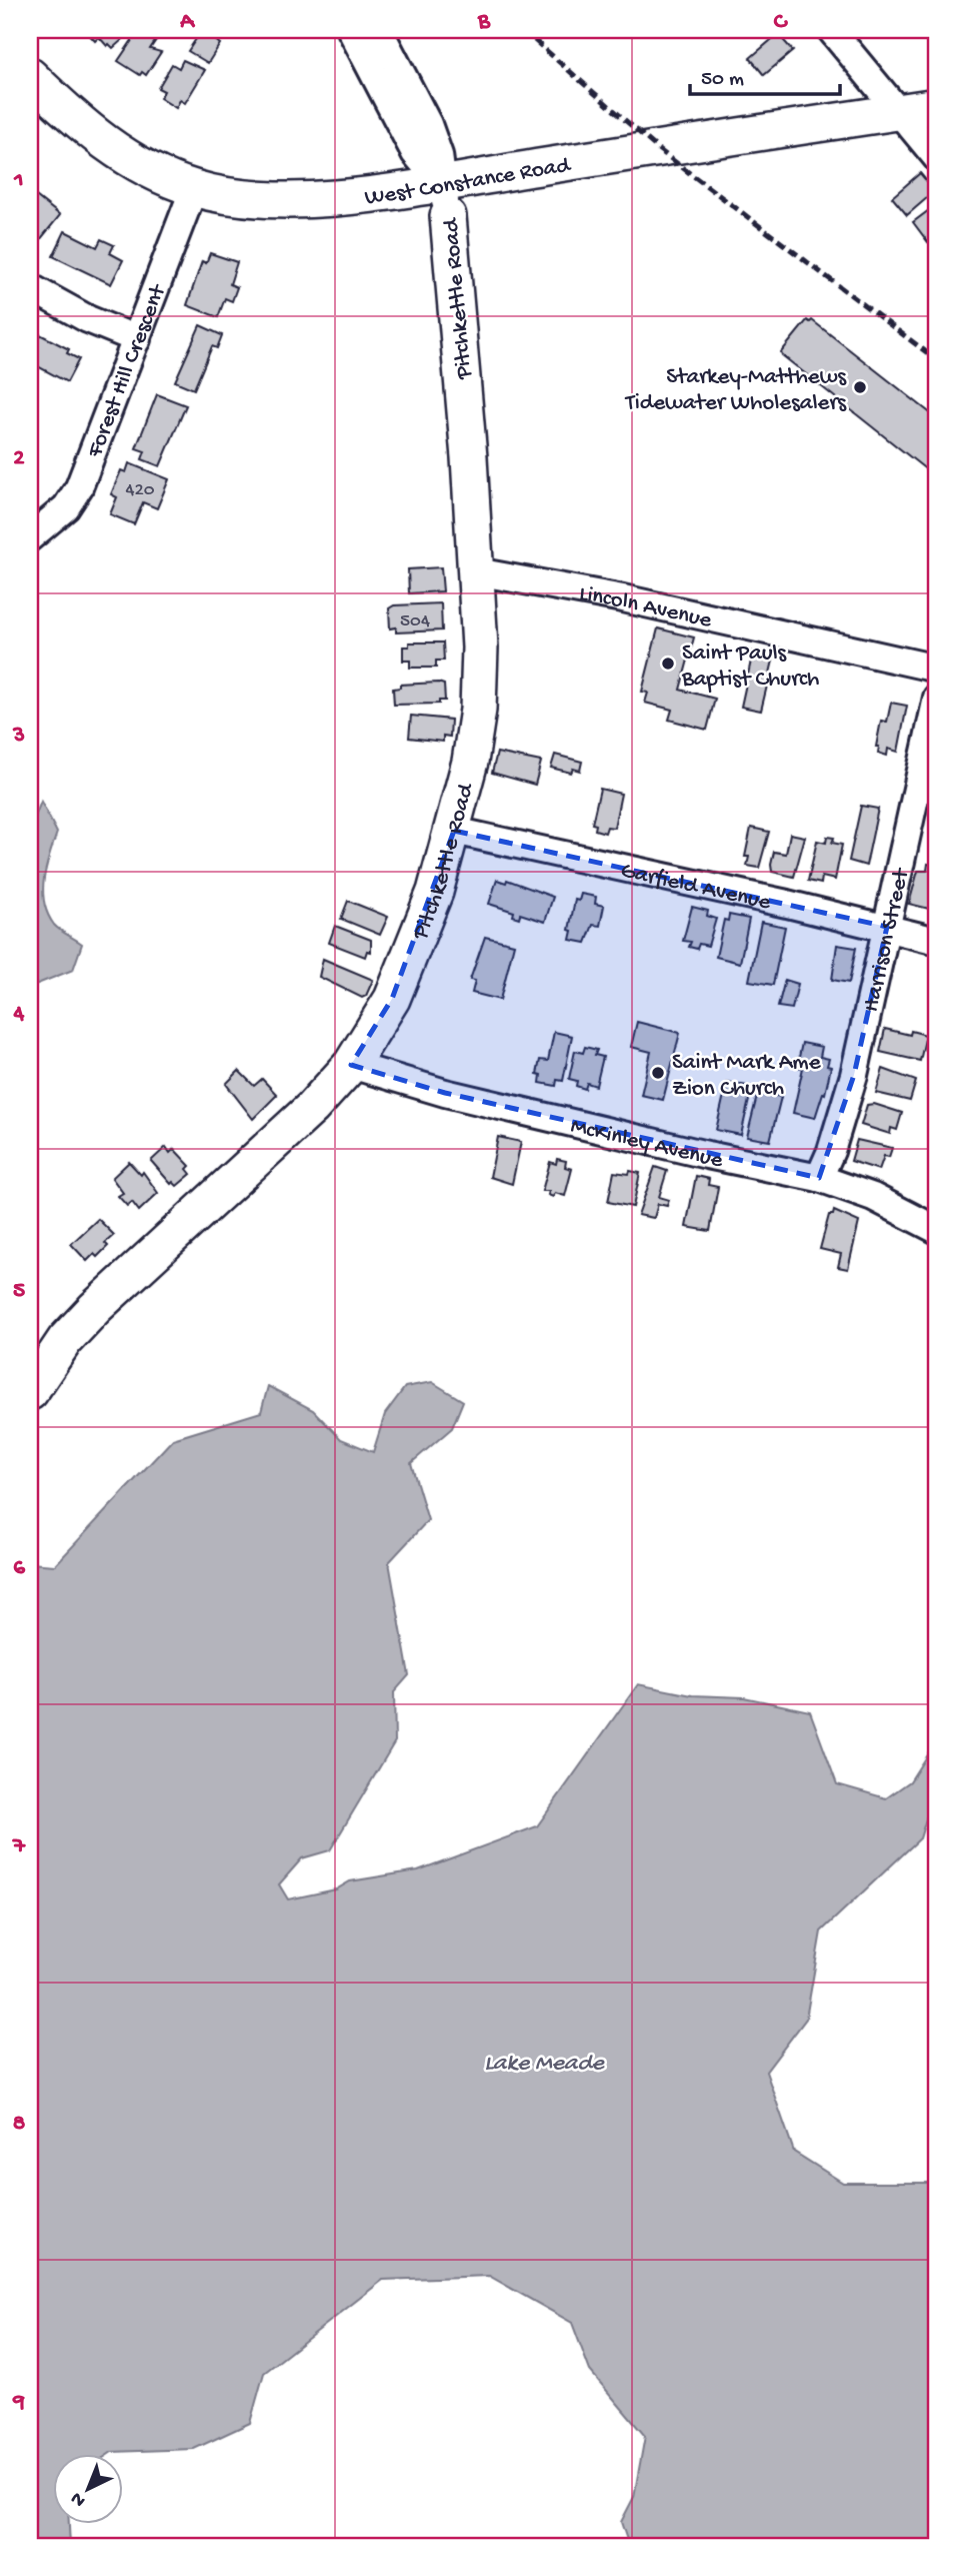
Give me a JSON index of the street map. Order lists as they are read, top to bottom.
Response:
{
  "streets": {
    "main road": ["West Constance Road", "Pitchkettle Road"],
    "street": [
      "Forest Hill Crescent",
      "Lincoln Avenue",
      "Garfield Avenue",
      "Harrison Street",
      "McKinley Avenue"
    ]
  },
  "crossings": [
    ["West Constance Road", "Pitchkettle Road"],
    ["West Constance Road", "Forest Hill Crescent"],
    ["Pitchkettle Road", "Lincoln Avenue"],
    ["Pitchkettle Road", "Garfield Avenue"],
    ["Pitchkettle Road", "McKinley Avenue"],
    ["Garfield Avenue", "Harrison Street"],
    ["Harrison Street", "McKinley Avenue"]
  ],
  "water": ["Lake Meade"],
  "places": ["Starkey-Matthews Tidewater Wholesalers", "Saint Pauls Baptist Church", "Saint Mark Ame Zion Church"],
  "house_numbers": ["420", "504"],
  "scale_bar": "50 m",
  "north": "bottom left",
  "grid": {
    "columns": ["A", "B", "C"],
    "rows": [
      "1",
      "2",
      "3",
      "4",
      "5",
      "6",
      "7",
      "8",
      "9"
    ]
  }
}
